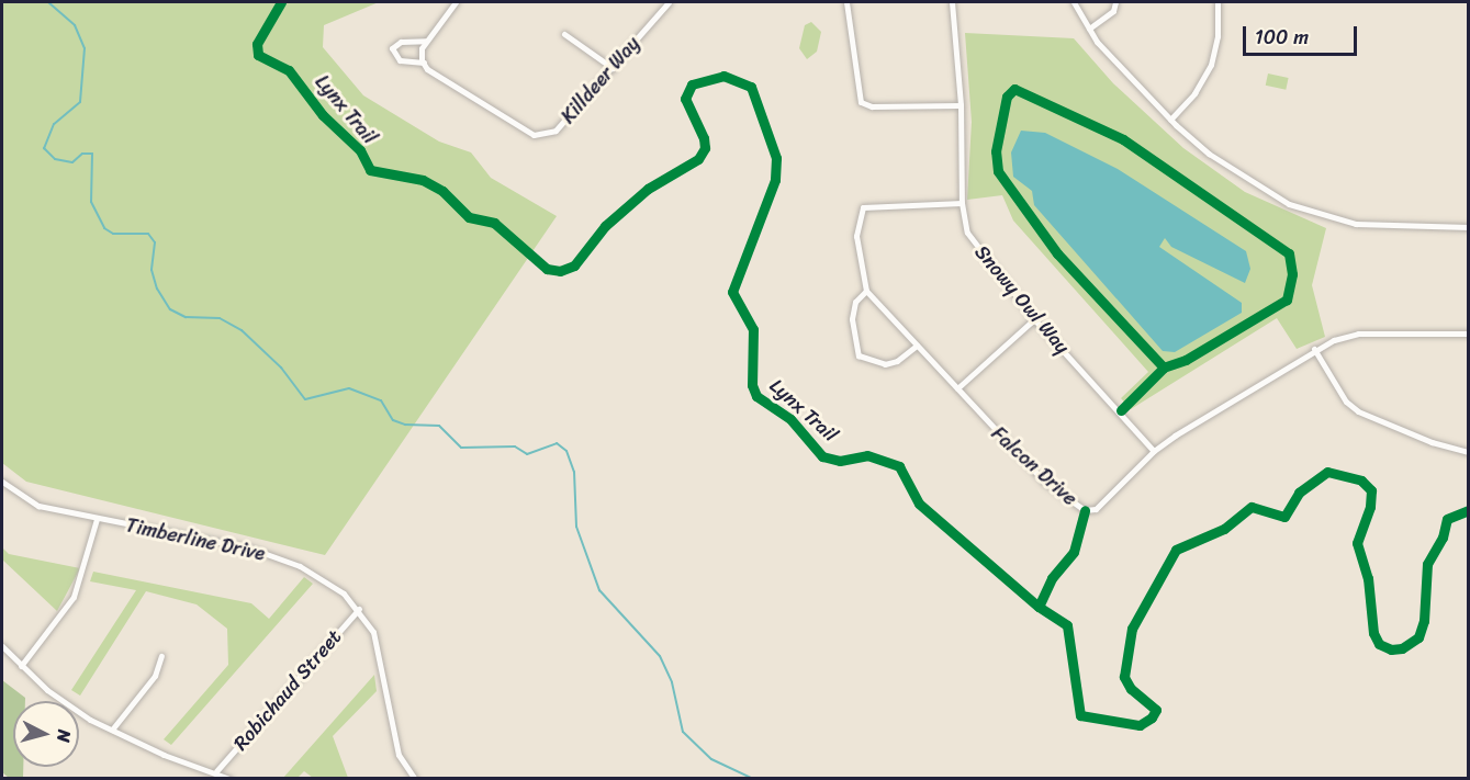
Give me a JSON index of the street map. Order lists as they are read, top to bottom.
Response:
{
  "streets": {
    "street": [
      "Killdeer Way",
      "Snowy Owl Way",
      "Falcon Drive",
      "Timberline Drive",
      "Robichaud Street"
    ],
    "cycle path": ["Lynx Trail"]
  },
  "crossings": [
    ["Snowy Owl Way", "Falcon Drive"],
    ["Timberline Drive", "Robichaud Street"]
  ],
  "scale_bar": "100 m",
  "north": "right"
}
